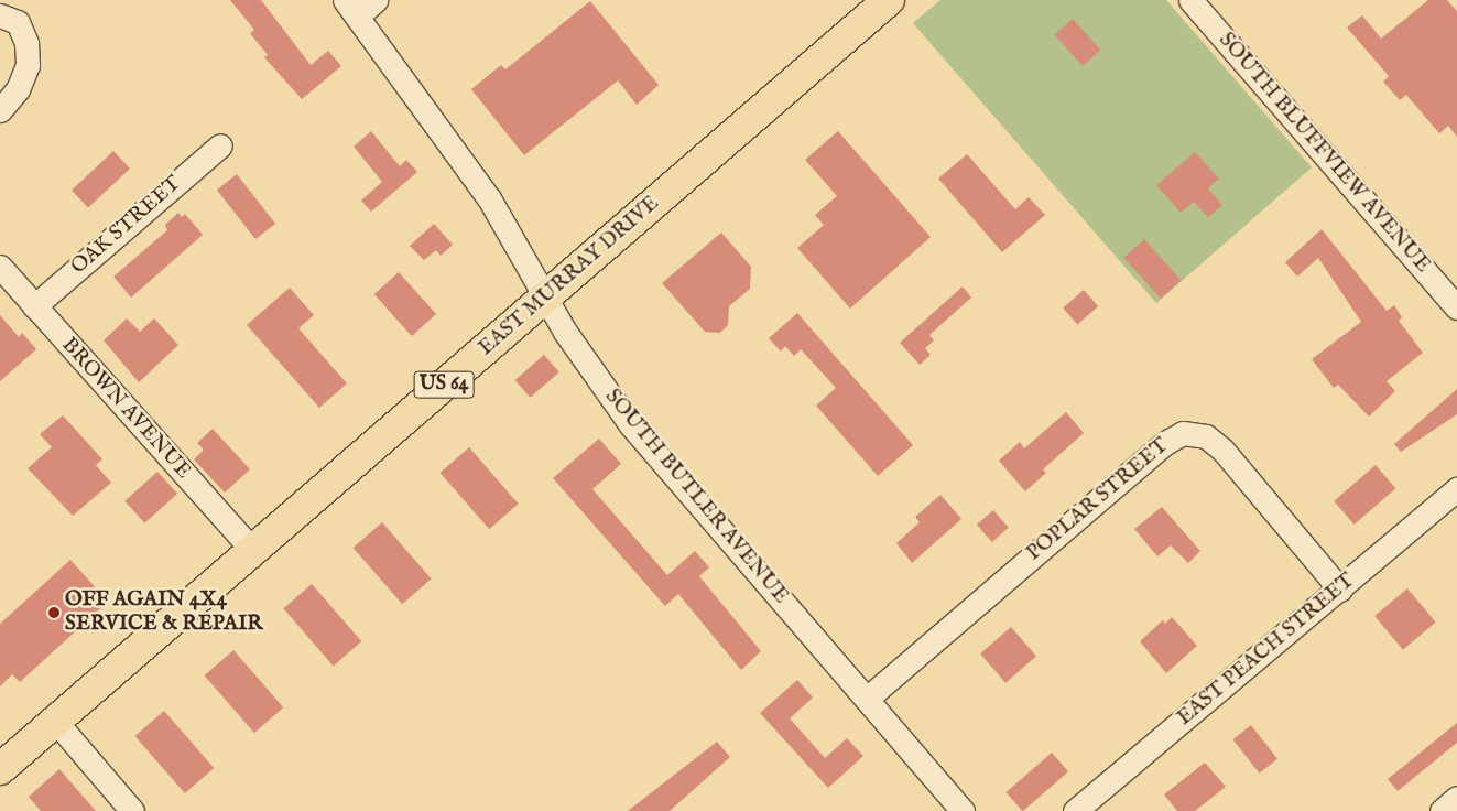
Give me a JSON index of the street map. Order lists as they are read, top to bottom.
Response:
{
  "streets": {
    "highway": ["EAST MURRAY DRIVE", "US 64"],
    "street": [
      "SOUTH BLUFFVIEW AVENUE",
      "OAK STREET",
      "BROWN AVENUE",
      "SOUTH BUTLER AVENUE",
      "POPLAR STREET",
      "EAST PEACH STREET"
    ]
  },
  "crossings": [
    ["OAK STREET", "BROWN AVENUE"],
    ["EAST MURRAY DRIVE", "BROWN AVENUE"],
    ["EAST MURRAY DRIVE", "SOUTH BUTLER AVENUE"],
    ["SOUTH BUTLER AVENUE", "POPLAR STREET"],
    ["POPLAR STREET", "EAST PEACH STREET"]
  ],
  "places": ["OFF AGAIN 4X4 SERVICE & REPAIR"]
}
